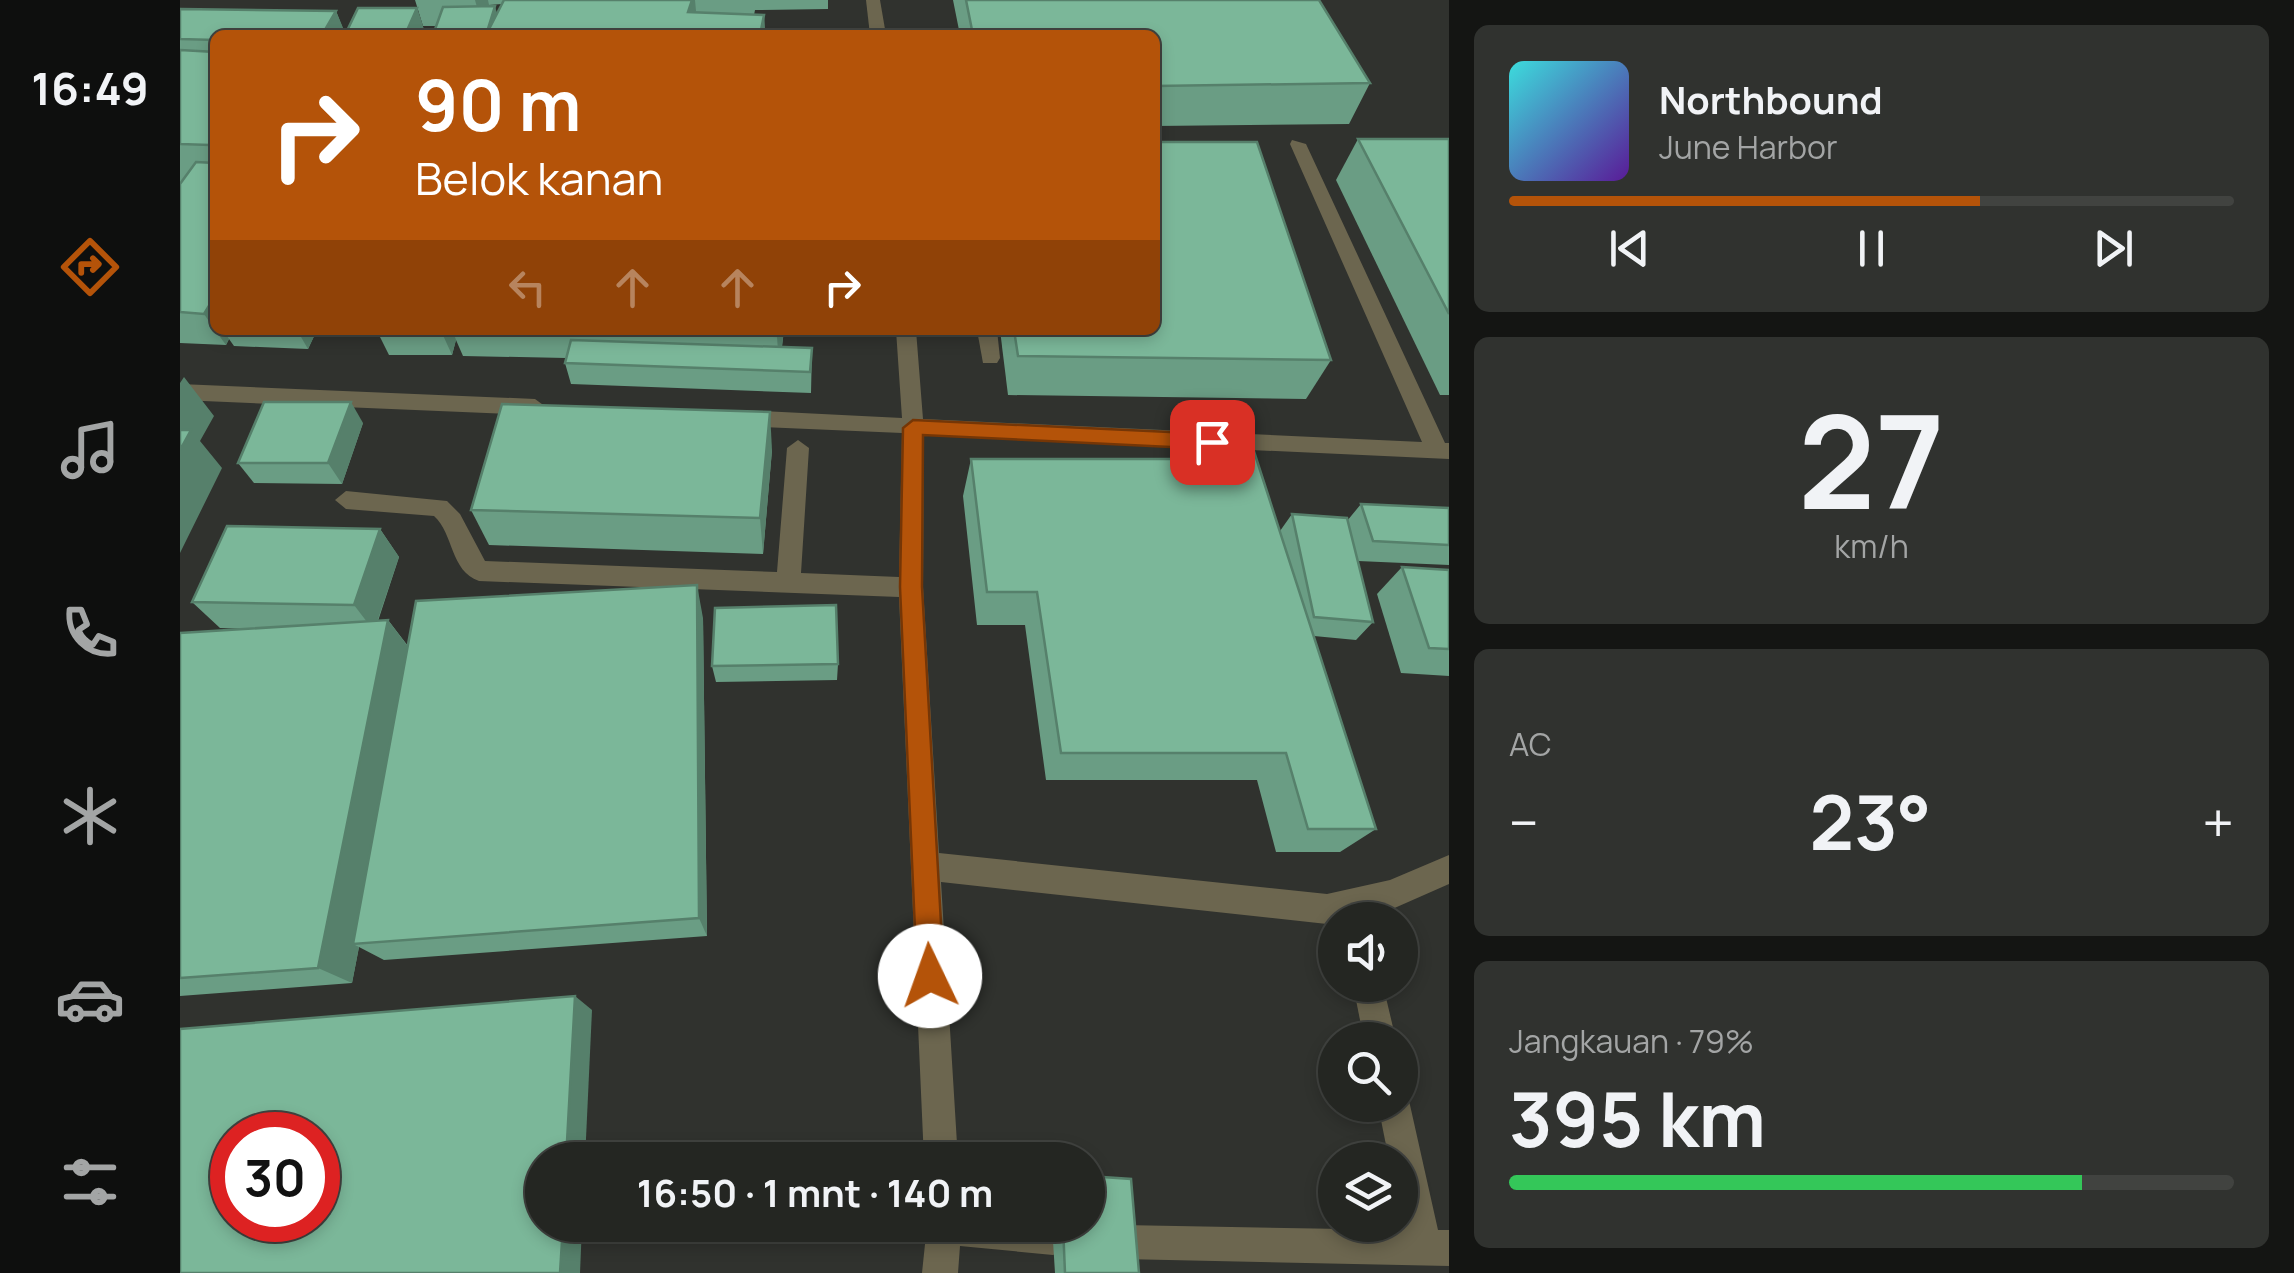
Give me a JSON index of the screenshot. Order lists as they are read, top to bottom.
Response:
{
  "page": {
    "tabs": "16:49",
    "turn": ["90 m", "Belok kanan"],
    "song": ["Northbound", "June Harbor"],
    "tile": [
      ["27", "km/h"],
      "AC",
      ["Jangkauan · 79%", "395 km"]
    ],
    "heat": ["−", "23°", "+"],
    "limit": "30",
    "trip": "16:50 · 1 mnt · 140 m"
  }
}
